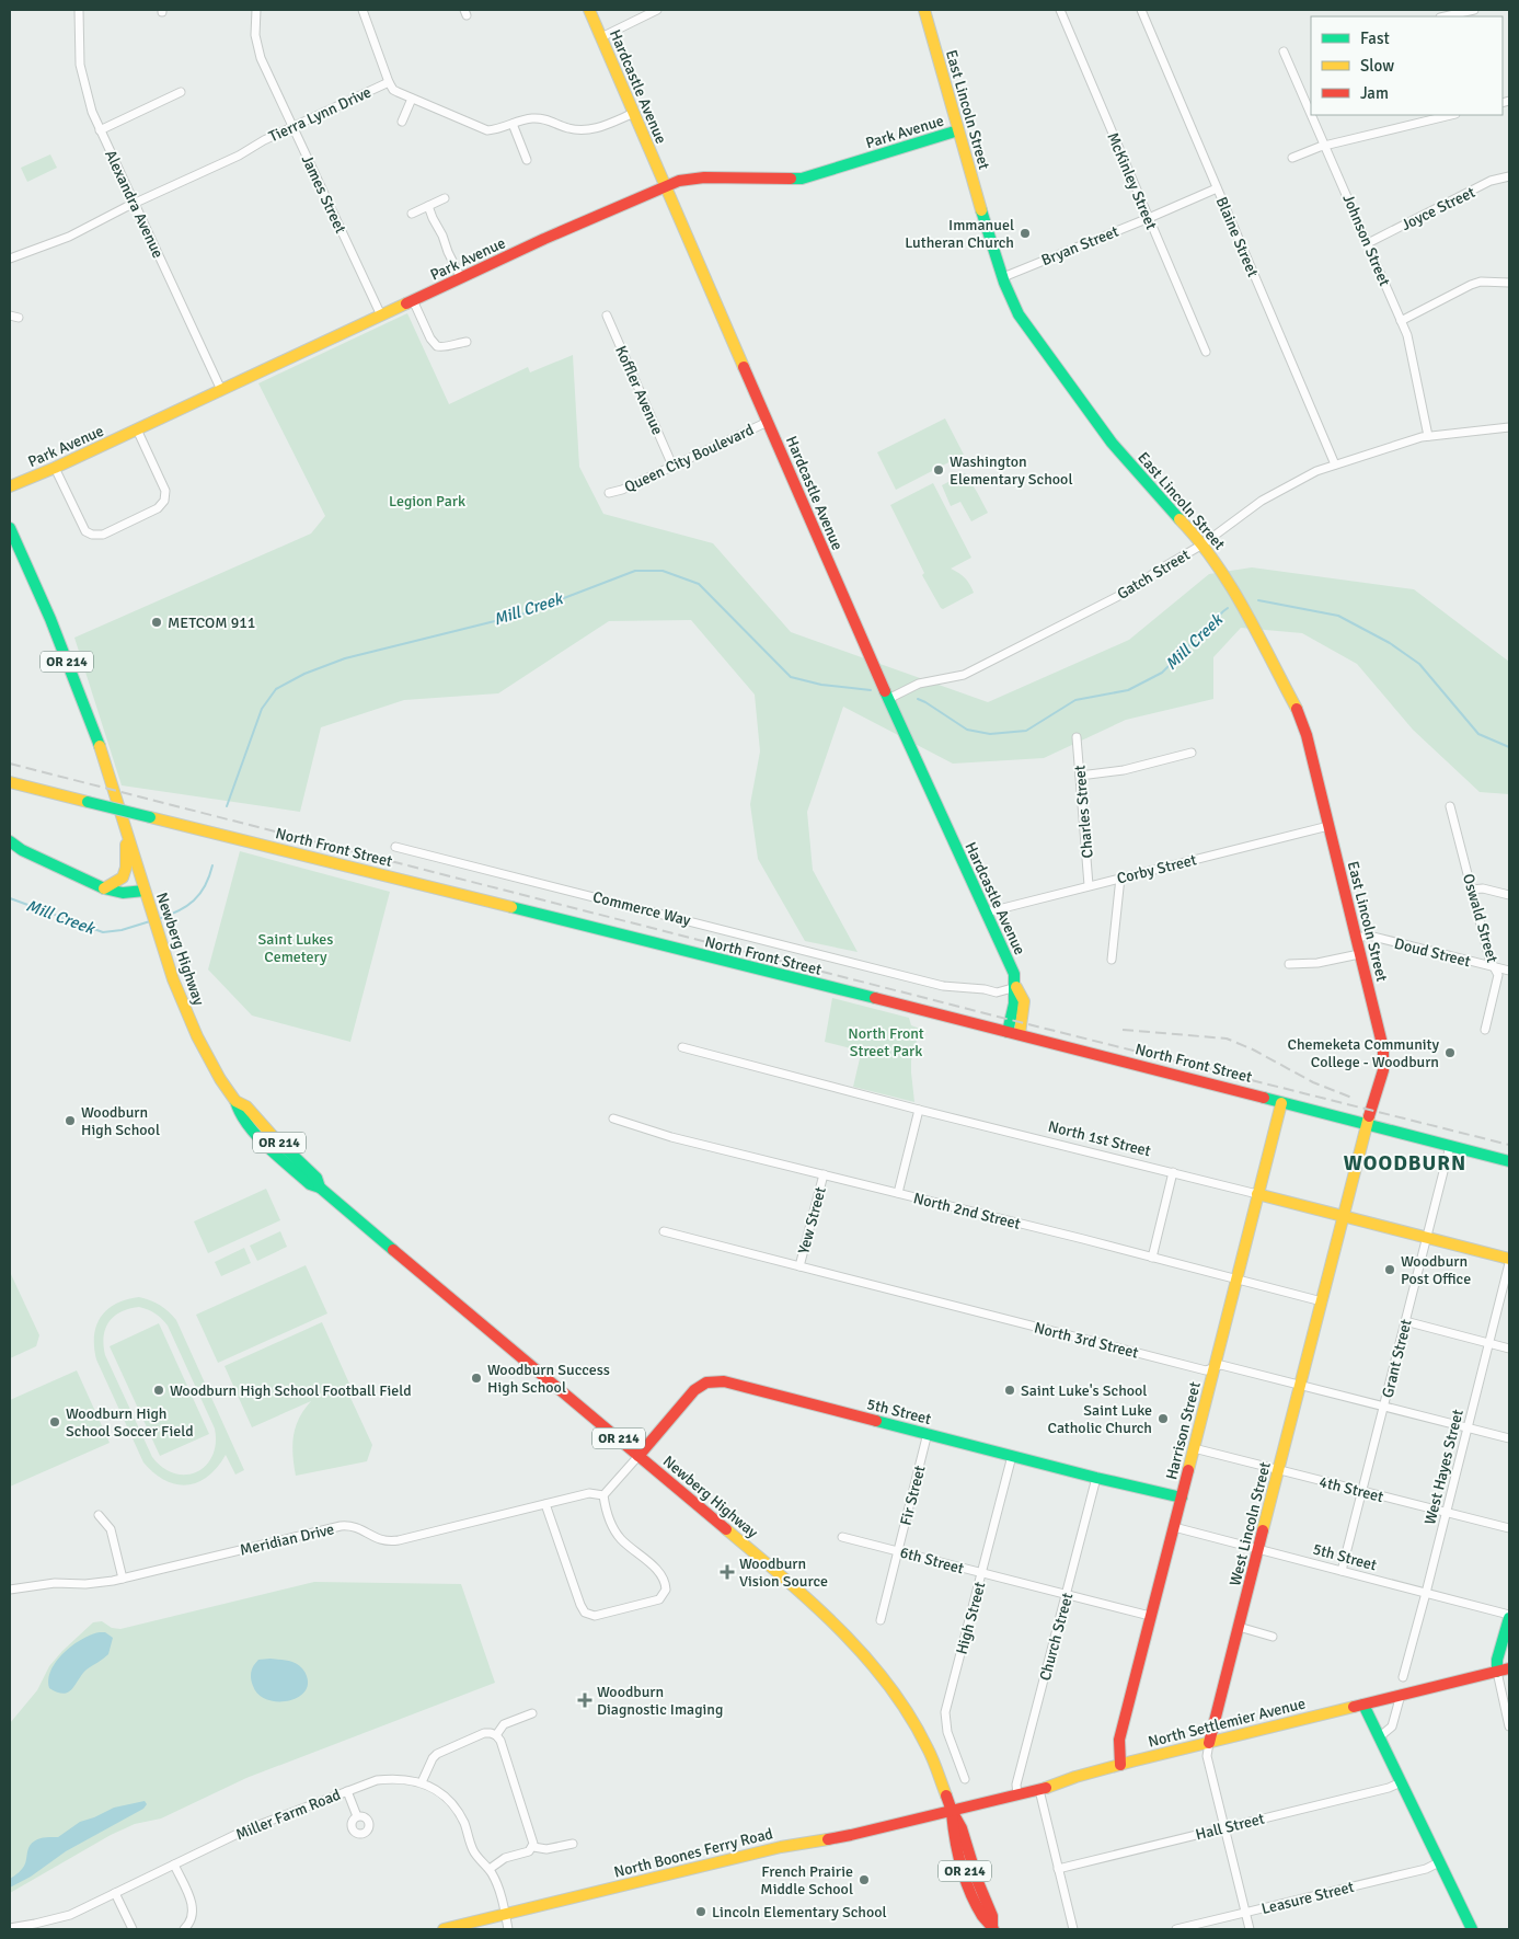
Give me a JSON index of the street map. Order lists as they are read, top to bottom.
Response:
{
  "streets": {
    "street": [
      "Hardcastle Avenue",
      "East Lincoln Street",
      "Tierra Lynn Drive",
      "Park Avenue",
      "McKinley Street",
      "James Street",
      "Alexandra Avenue",
      "Joyce Street",
      "Blaine Street",
      "Johnson Street",
      "Bryan Street",
      "Koffler Avenue",
      "Queen City Boulevard",
      "Gatch Street",
      "OR 214",
      "Charles Street",
      "North Front Street",
      "Corby Street",
      "Commerce Way",
      "Oswald Street",
      "Newberg Highway",
      "Doud Street",
      "North 1st Street",
      "North 2nd Street",
      "Yew Street",
      "North 3rd Street",
      "Grant Street",
      "5th Street",
      "Harrison Street",
      "West Hayes Street",
      "4th Street",
      "Fir Street",
      "West Lincoln Street",
      "Meridian Drive",
      "6th Street",
      "High Street",
      "Church Street",
      "North Settlemier Avenue",
      "Miller Farm Road",
      "Hall Street",
      "North Boones Ferry Road",
      "Leasure Street"
    ]
  },
  "crossings": [
    ["Hardcastle Avenue", "Tierra Lynn Drive"],
    ["Hardcastle Avenue", "Park Avenue"],
    ["Hardcastle Avenue", "Queen City Boulevard"],
    ["Hardcastle Avenue", "Gatch Street"],
    ["Hardcastle Avenue", "North Front Street"],
    ["Hardcastle Avenue", "Corby Street"],
    ["Hardcastle Avenue", "Commerce Way"],
    ["East Lincoln Street", "Park Avenue"],
    ["East Lincoln Street", "Bryan Street"],
    ["East Lincoln Street", "Gatch Street"],
    ["East Lincoln Street", "North Front Street"],
    ["East Lincoln Street", "Corby Street"],
    ["East Lincoln Street", "Doud Street"],
    ["East Lincoln Street", "West Lincoln Street"],
    ["Tierra Lynn Drive", "James Street"],
    ["Tierra Lynn Drive", "Alexandra Avenue"],
    ["Park Avenue", "James Street"],
    ["Park Avenue", "Alexandra Avenue"],
    ["McKinley Street", "Bryan Street"],
    ["Joyce Street", "Johnson Street"],
    ["Blaine Street", "Bryan Street"],
    ["Blaine Street", "Gatch Street"],
    ["Johnson Street", "Gatch Street"],
    ["Koffler Avenue", "Queen City Boulevard"],
    ["Charles Street", "Corby Street"],
    ["North Front Street", "Grant Street"],
    ["North Front Street", "Harrison Street"],
    ["North Front Street", "West Lincoln Street"],
    ["Oswald Street", "Doud Street"],
    ["Newberg Highway", "5th Street"],
    ["Newberg Highway", "North Settlemier Avenue"],
    ["Newberg Highway", "North Boones Ferry Road"],
    ["North 1st Street", "Grant Street"],
    ["North 1st Street", "Harrison Street"],
    ["North 1st Street", "West Lincoln Street"],
    ["North 2nd Street", "Yew Street"],
    ["North 2nd Street", "Harrison Street"],
    ["North 2nd Street", "West Lincoln Street"],
    ["Yew Street", "North 3rd Street"],
    ["North 3rd Street", "Grant Street"],
    ["North 3rd Street", "Harrison Street"],
    ["North 3rd Street", "West Hayes Street"],
    ["North 3rd Street", "West Lincoln Street"],
    ["Grant Street", "5th Street"],
    ["Grant Street", "4th Street"],
    ["5th Street", "Harrison Street"],
    ["5th Street", "West Hayes Street"],
    ["5th Street", "Fir Street"],
    ["5th Street", "West Lincoln Street"],
    ["5th Street", "High Street"],
    ["5th Street", "Church Street"],
    ["Harrison Street", "4th Street"],
    ["Harrison Street", "6th Street"],
    ["Harrison Street", "North Settlemier Avenue"],
    ["West Hayes Street", "4th Street"],
    ["4th Street", "West Lincoln Street"],
    ["Fir Street", "6th Street"],
    ["West Lincoln Street", "North Settlemier Avenue"],
    ["West Lincoln Street", "Hall Street"],
    ["West Lincoln Street", "Leasure Street"],
    ["6th Street", "High Street"],
    ["6th Street", "Church Street"],
    ["Church Street", "North Settlemier Avenue"],
    ["North Settlemier Avenue", "North Boones Ferry Road"],
    ["Miller Farm Road", "North Boones Ferry Road"]
  ],
  "districts": ["WOODBURN"],
  "water": ["Mill Creek"],
  "parks": ["Legion Park", "Saint Lukes Cemetery", "North Front Street Park"],
  "places": {
    "other": [
      "Immanuel Lutheran Church",
      "Washington Elementary School",
      "METCOM 911",
      "Chemeketa Community College - Woodburn",
      "Woodburn High School",
      "Woodburn Post Office",
      "Woodburn Success High School",
      "Woodburn High School Football Field",
      "Saint Luke's School",
      "Saint Luke Catholic Church",
      "Woodburn High School Soccer Field",
      "French Prairie Middle School",
      "Lincoln Elementary School"
    ],
    "health": ["Woodburn Vision Source", "Woodburn Diagnostic Imaging"]
  },
  "legend": ["Fast", "Slow", "Jam"]
}
